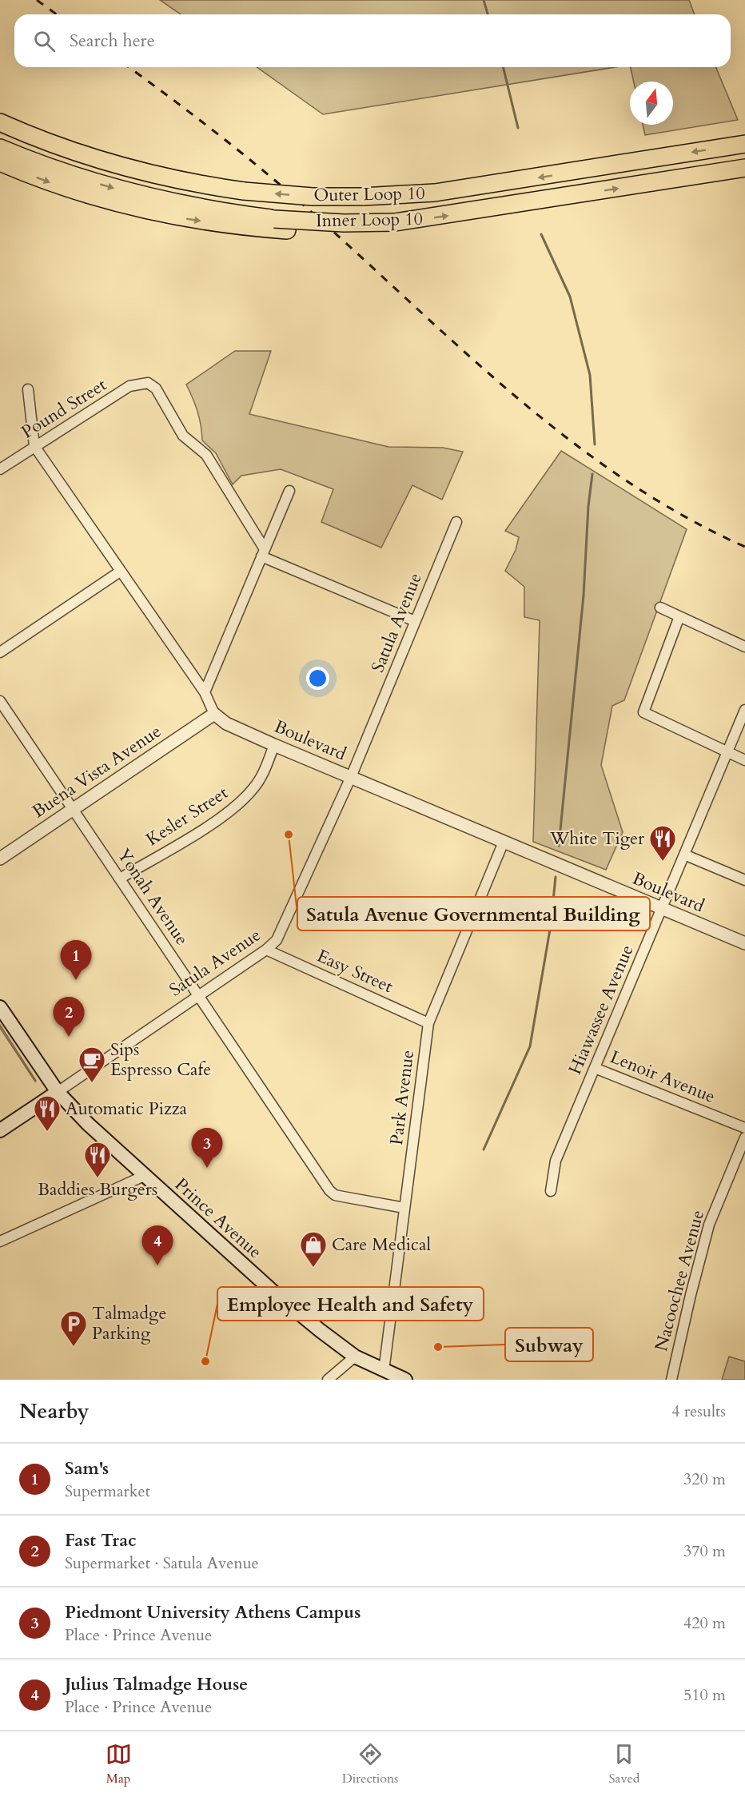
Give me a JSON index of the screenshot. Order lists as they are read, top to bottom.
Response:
{
  "streets": {
    "highway": ["Outer Loop 10", "Inner Loop 10"],
    "main road": ["Prince Avenue"],
    "street": [
      "Pound Street",
      "Satula Avenue",
      "Boulevard",
      "Buena Vista Avenue",
      "Kesler Street",
      "Yonah Avenue",
      "Easy Street",
      "Hiawassee Avenue",
      "Lenoir Avenue",
      "Park Avenue",
      "Nacoochee Avenue"
    ]
  },
  "crossings": [
    ["Satula Avenue", "Boulevard"],
    ["Satula Avenue", "Yonah Avenue"],
    ["Satula Avenue", "Easy Street"],
    ["Satula Avenue", "Prince Avenue"],
    ["Boulevard", "Buena Vista Avenue"],
    ["Boulevard", "Kesler Street"],
    ["Boulevard", "Hiawassee Avenue"],
    ["Boulevard", "Park Avenue"],
    ["Buena Vista Avenue", "Yonah Avenue"],
    ["Kesler Street", "Yonah Avenue"],
    ["Yonah Avenue", "Park Avenue"],
    ["Easy Street", "Park Avenue"],
    ["Hiawassee Avenue", "Lenoir Avenue"],
    ["Park Avenue", "Prince Avenue"]
  ],
  "one_way": ["Inner Loop 10"],
  "places": {
    "other": ["Satula Avenue Governmental Building", "Subway", "Employee Health and Safety"],
    "restaurant": ["White Tiger", "Automatic Pizza", "Baddies Burgers"],
    "cafe": ["Sips Espresso Cafe"],
    "shop": ["Care Medical"],
    "parking": ["Talmadge Parking"]
  },
  "north": "top",
  "page": {
    "search": "Search here",
    "pins": [
      "1",
      "2",
      "3",
      "4"
    ],
    "heading": ["Nearby", "4 results"],
    "list": [
      {
        "mark": "1",
        "name": "Sam's",
        "note": "Supermarket",
        "value": "320 m"
      },
      {
        "mark": "2",
        "name": "Fast Trac",
        "note": "Supermarket · Satula Avenue",
        "value": "370 m"
      },
      {
        "mark": "3",
        "name": "Piedmont University Athens Campus",
        "note": "Place · Prince Avenue",
        "value": "420 m"
      },
      {
        "mark": "4",
        "name": "Julius Talmadge House",
        "note": "Place · Prince Avenue",
        "value": "510 m"
      }
    ],
    "nav": ["Map", "Directions", "Saved"]
  }
}
